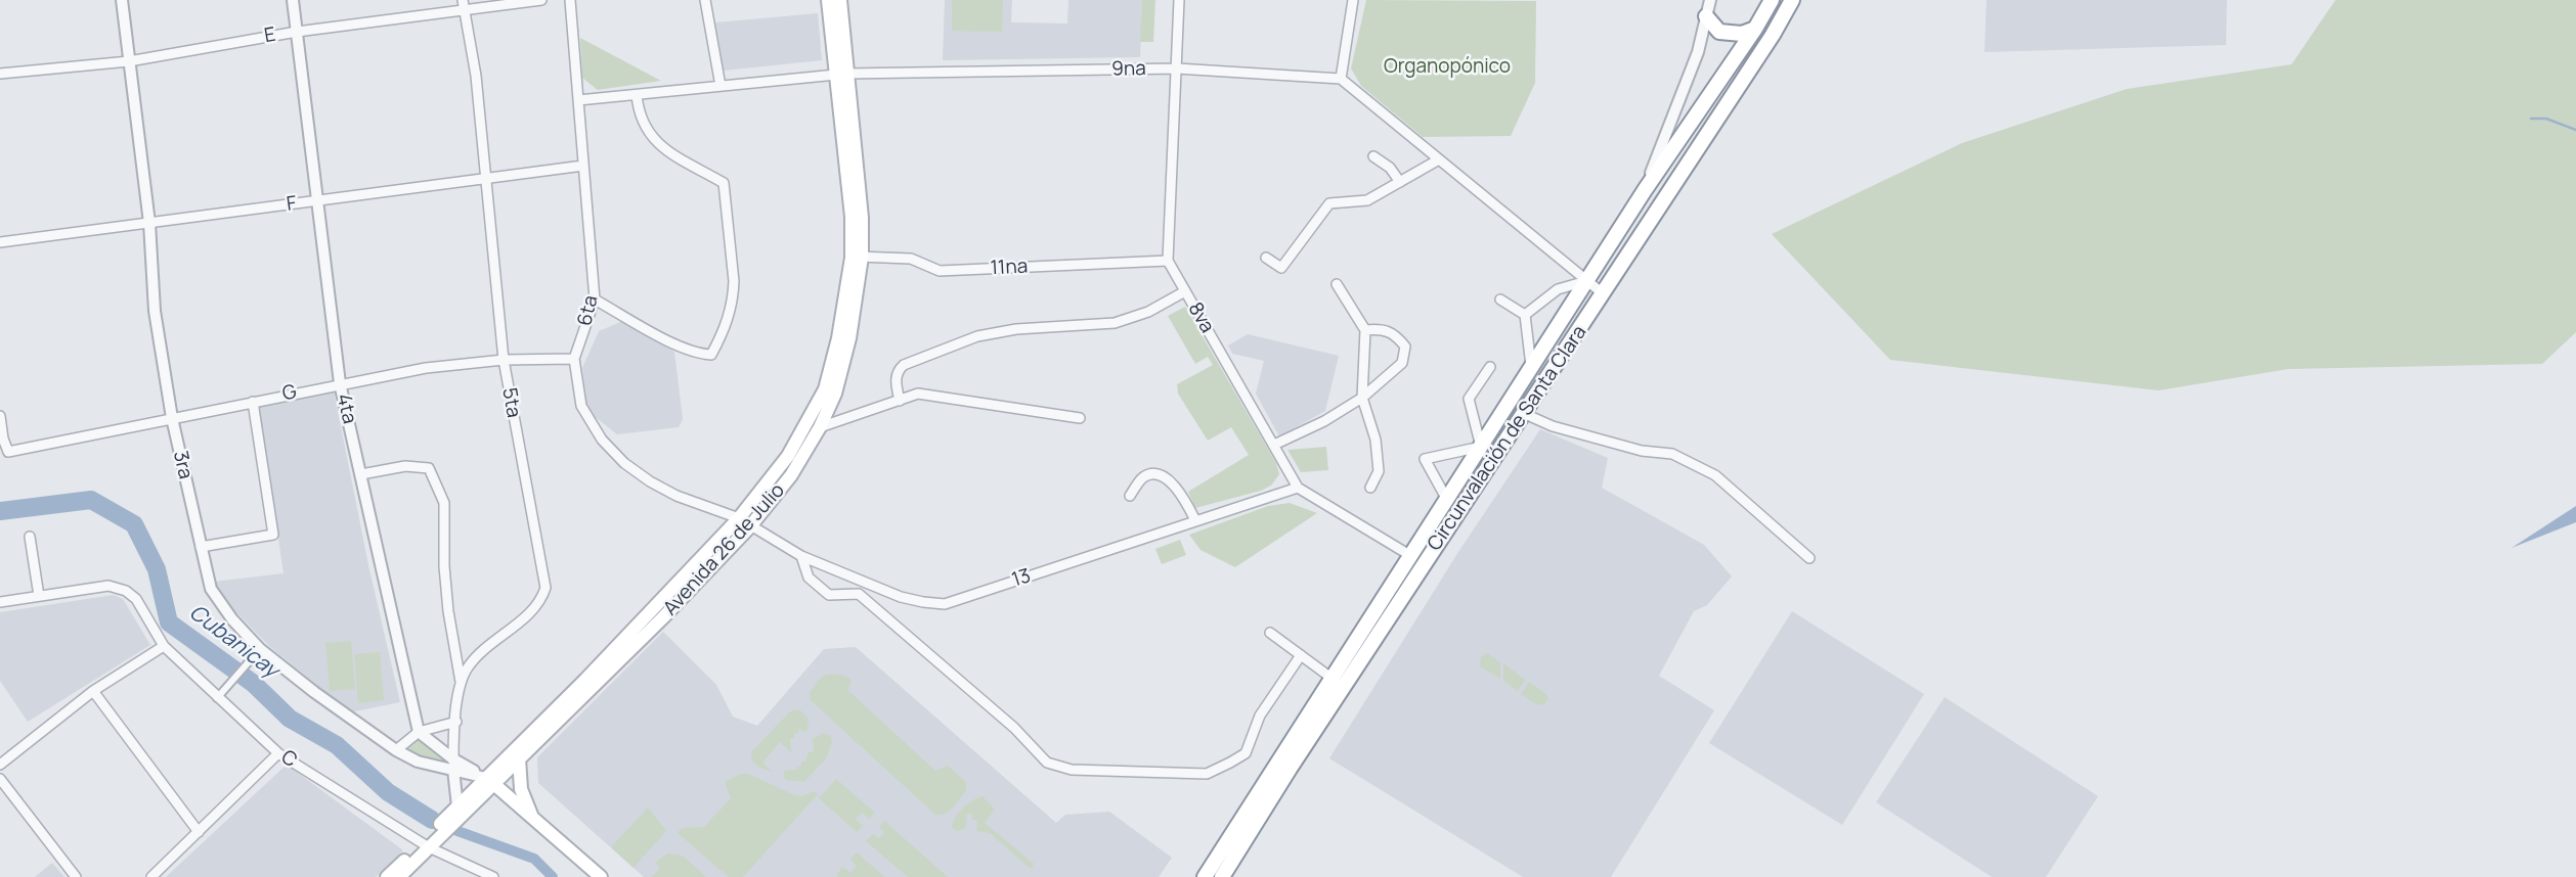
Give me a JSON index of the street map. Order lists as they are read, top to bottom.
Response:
{
  "streets": {
    "highway": ["Circunvalación de Santa Clara"],
    "main road": ["Avenida 26 de Julio"],
    "street": [
      "E",
      "9na",
      "F",
      "11na",
      "6ta",
      "8va",
      "G",
      "5ta",
      "4ta",
      "3ra",
      "13",
      "C"
    ]
  },
  "crossings": [
    ["E", "5ta"],
    ["E", "4ta"],
    ["E", "3ra"],
    ["9na", "6ta"],
    ["9na", "Avenida 26 de Julio"],
    ["F", "6ta"],
    ["F", "5ta"],
    ["F", "4ta"],
    ["F", "3ra"],
    ["11na", "8va"],
    ["11na", "Avenida 26 de Julio"],
    ["6ta", "G"],
    ["6ta", "Avenida 26 de Julio"],
    ["6ta", "13"],
    ["8va", "13"],
    ["G", "5ta"],
    ["G", "4ta"],
    ["G", "3ra"],
    ["5ta", "3ra"],
    ["Avenida 26 de Julio", "13"],
    ["Avenida 26 de Julio", "C"]
  ],
  "water": ["Cubanicay"],
  "parks": ["Organopónico"]
}
